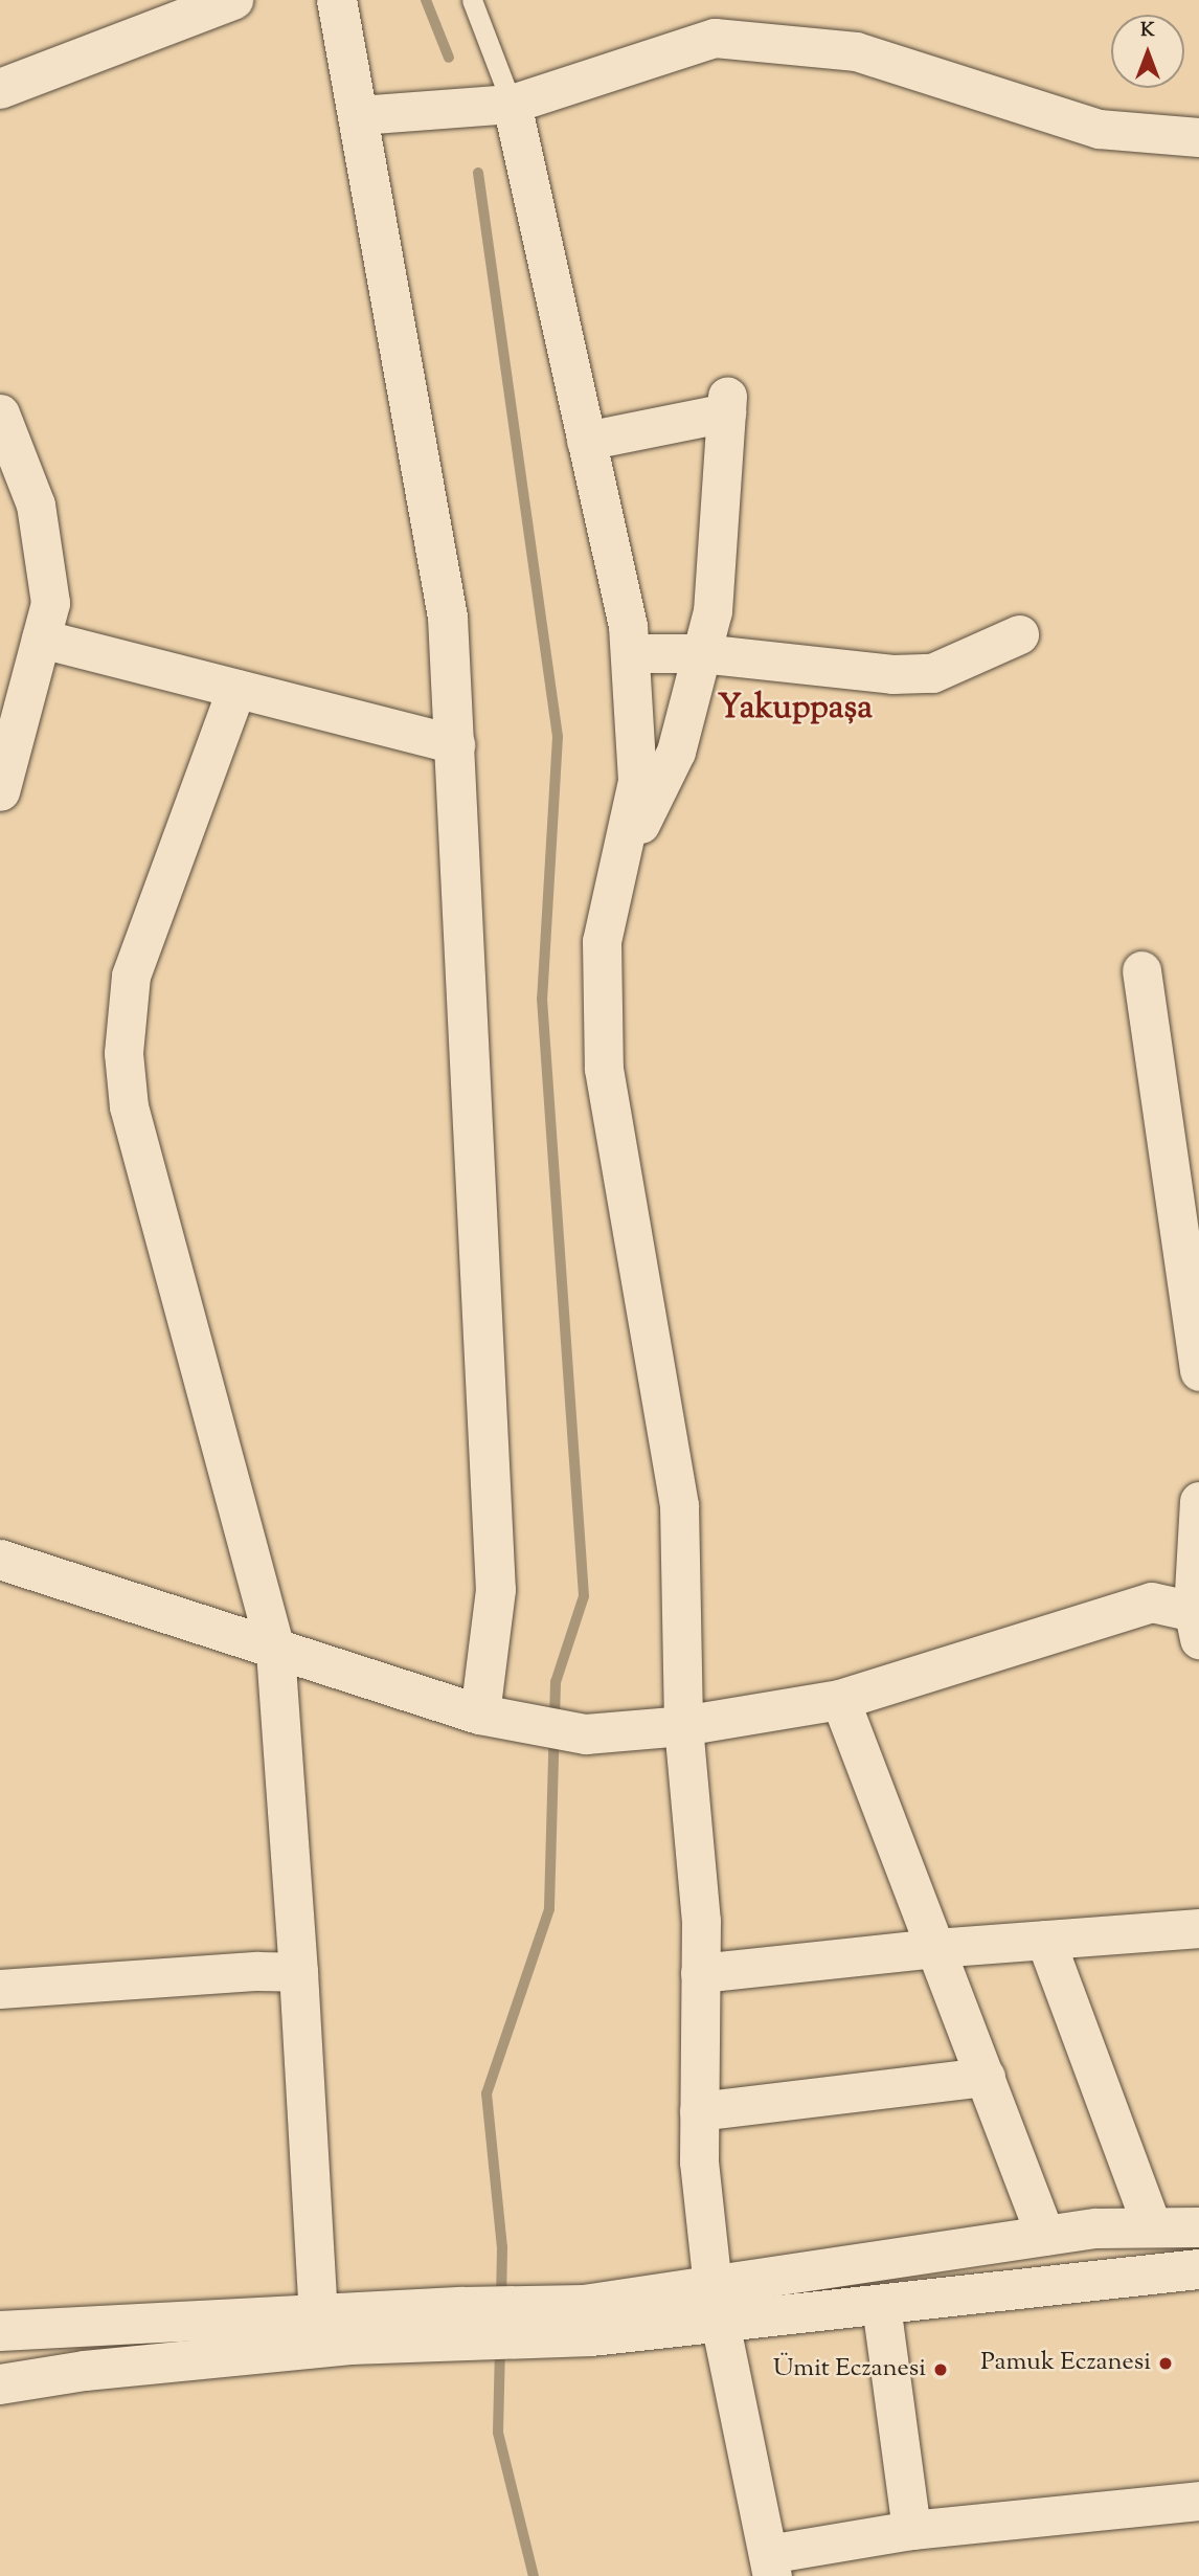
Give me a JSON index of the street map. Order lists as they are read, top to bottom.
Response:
{
  "districts": ["Yakuppaşa"],
  "places": ["Pamuk Eczanesi", "Ümit Eczanesi"],
  "north": "top"
}
